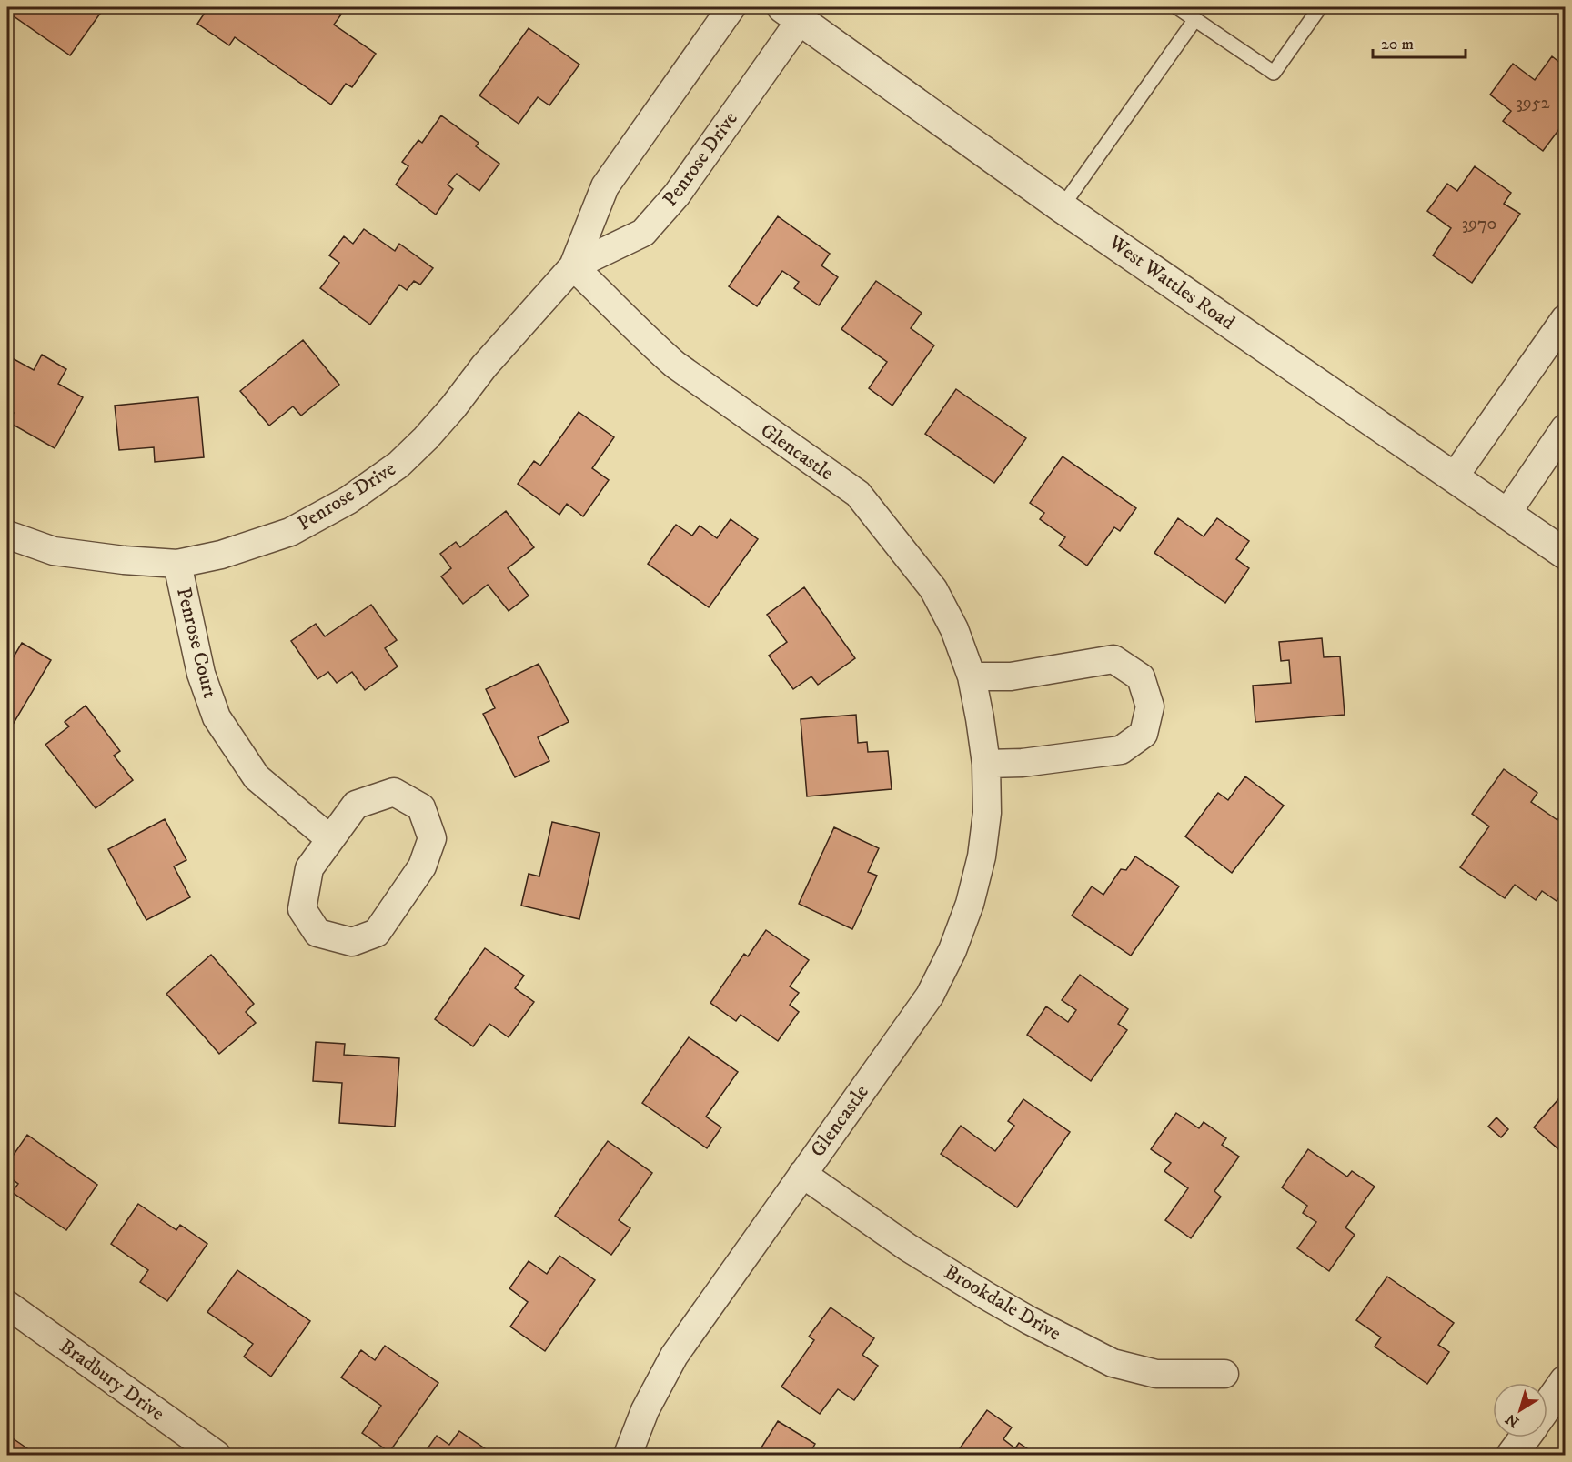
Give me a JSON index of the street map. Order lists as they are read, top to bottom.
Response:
{
  "streets": {
    "street": [
      "Penrose Drive",
      "West Wattles Road",
      "Glencastle",
      "Penrose Court",
      "Brookdale Drive",
      "Bradbury Drive"
    ]
  },
  "crossings": [
    ["Penrose Drive", "West Wattles Road"],
    ["Penrose Drive", "Glencastle"],
    ["Penrose Drive", "Penrose Court"],
    ["Glencastle", "Brookdale Drive"]
  ],
  "house_numbers": ["3952", "3970"],
  "scale_bar": "20 m",
  "north": "bottom left"
}
